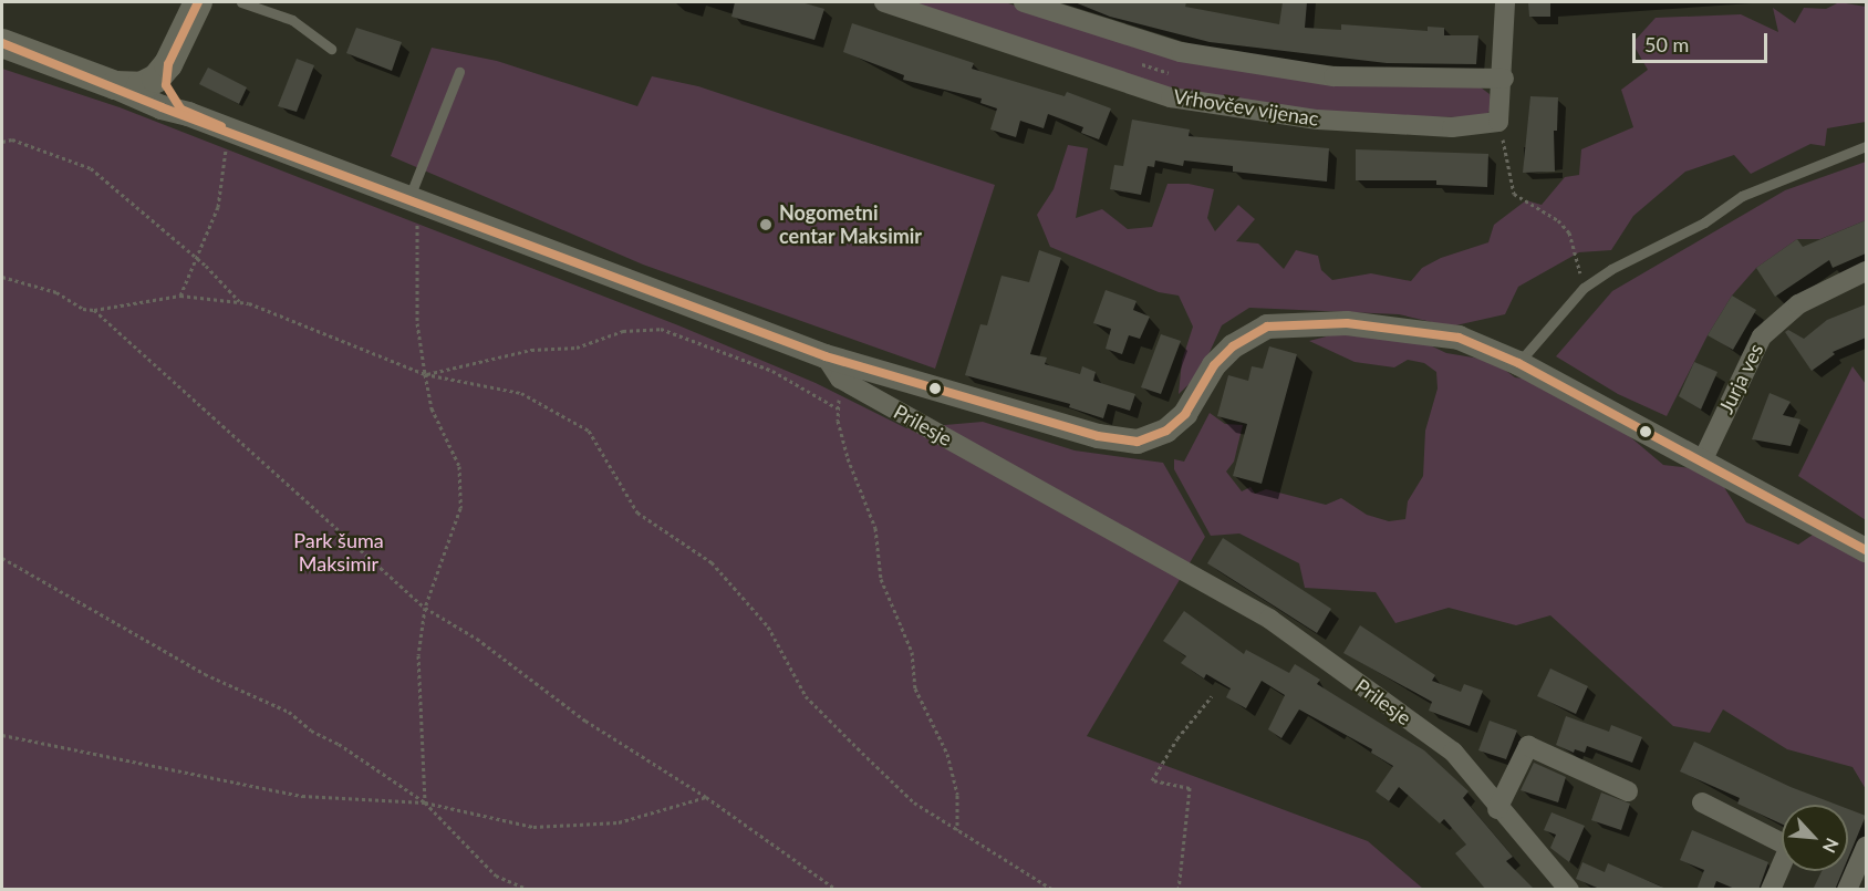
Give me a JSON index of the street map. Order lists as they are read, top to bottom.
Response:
{
  "streets": {
    "street": ["Vrhovčev vijenac", "Jurja ves", "Prilesje"]
  },
  "parks": ["Park šuma Maksimir"],
  "places": ["Nogometni centar Maksimir"],
  "scale_bar": "50 m",
  "north": "bottom right"
}
